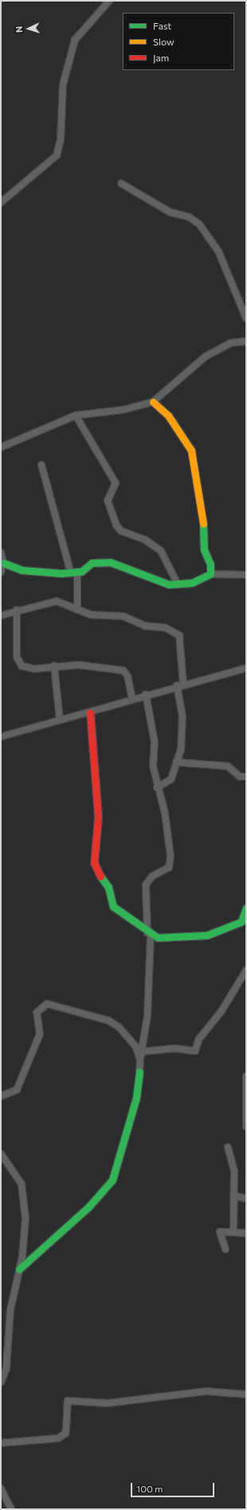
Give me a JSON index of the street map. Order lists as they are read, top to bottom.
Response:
{
  "legend": ["Fast", "Slow", "Jam"],
  "scale_bar": "100 m",
  "north": "left"
}
